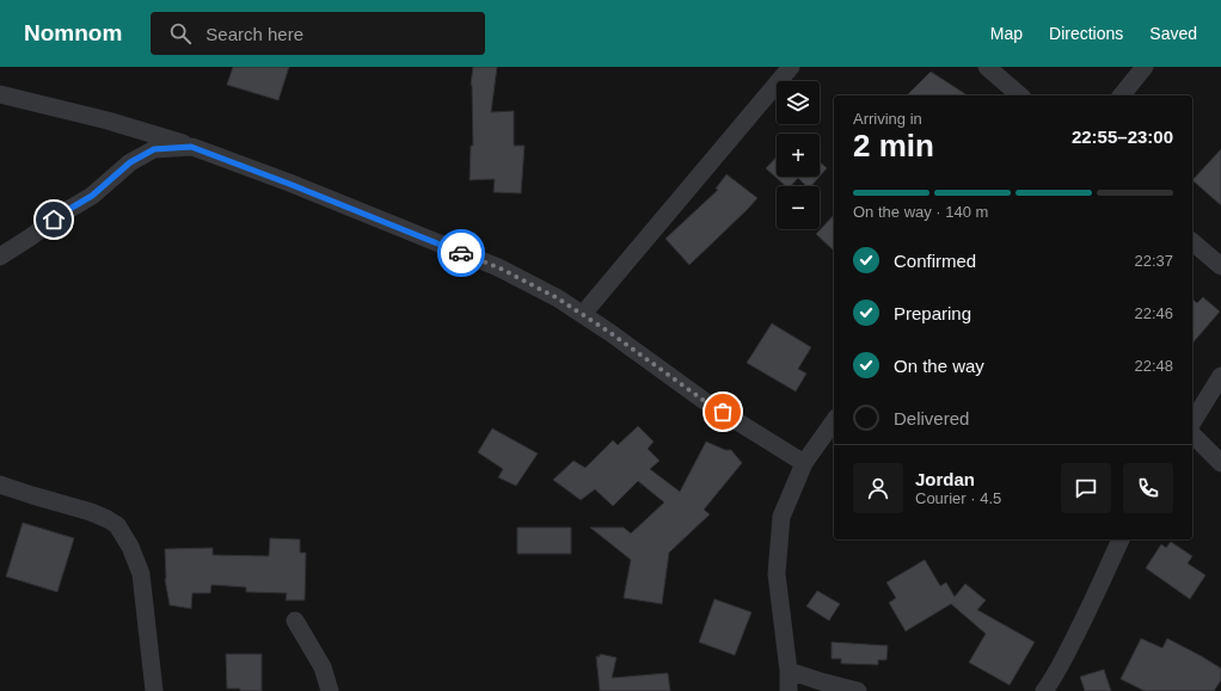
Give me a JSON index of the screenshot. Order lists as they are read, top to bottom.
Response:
{
  "page": {
    "header": "Nomnom",
    "search": "Search here",
    "nav": ["Map", "Directions", "Saved"],
    "map_buttons": ["+", "−"],
    "heading": ["2 min", "Arriving in", "22:55–23:00"],
    "panel": ["Jordan", "Courier · 4.5"],
    "bar": "On the way · 140 m",
    "list": [
      ["Confirmed", "22:37"],
      ["Preparing", "22:46"],
      ["On the way", "22:48"],
      "Delivered"
    ]
  }
}
